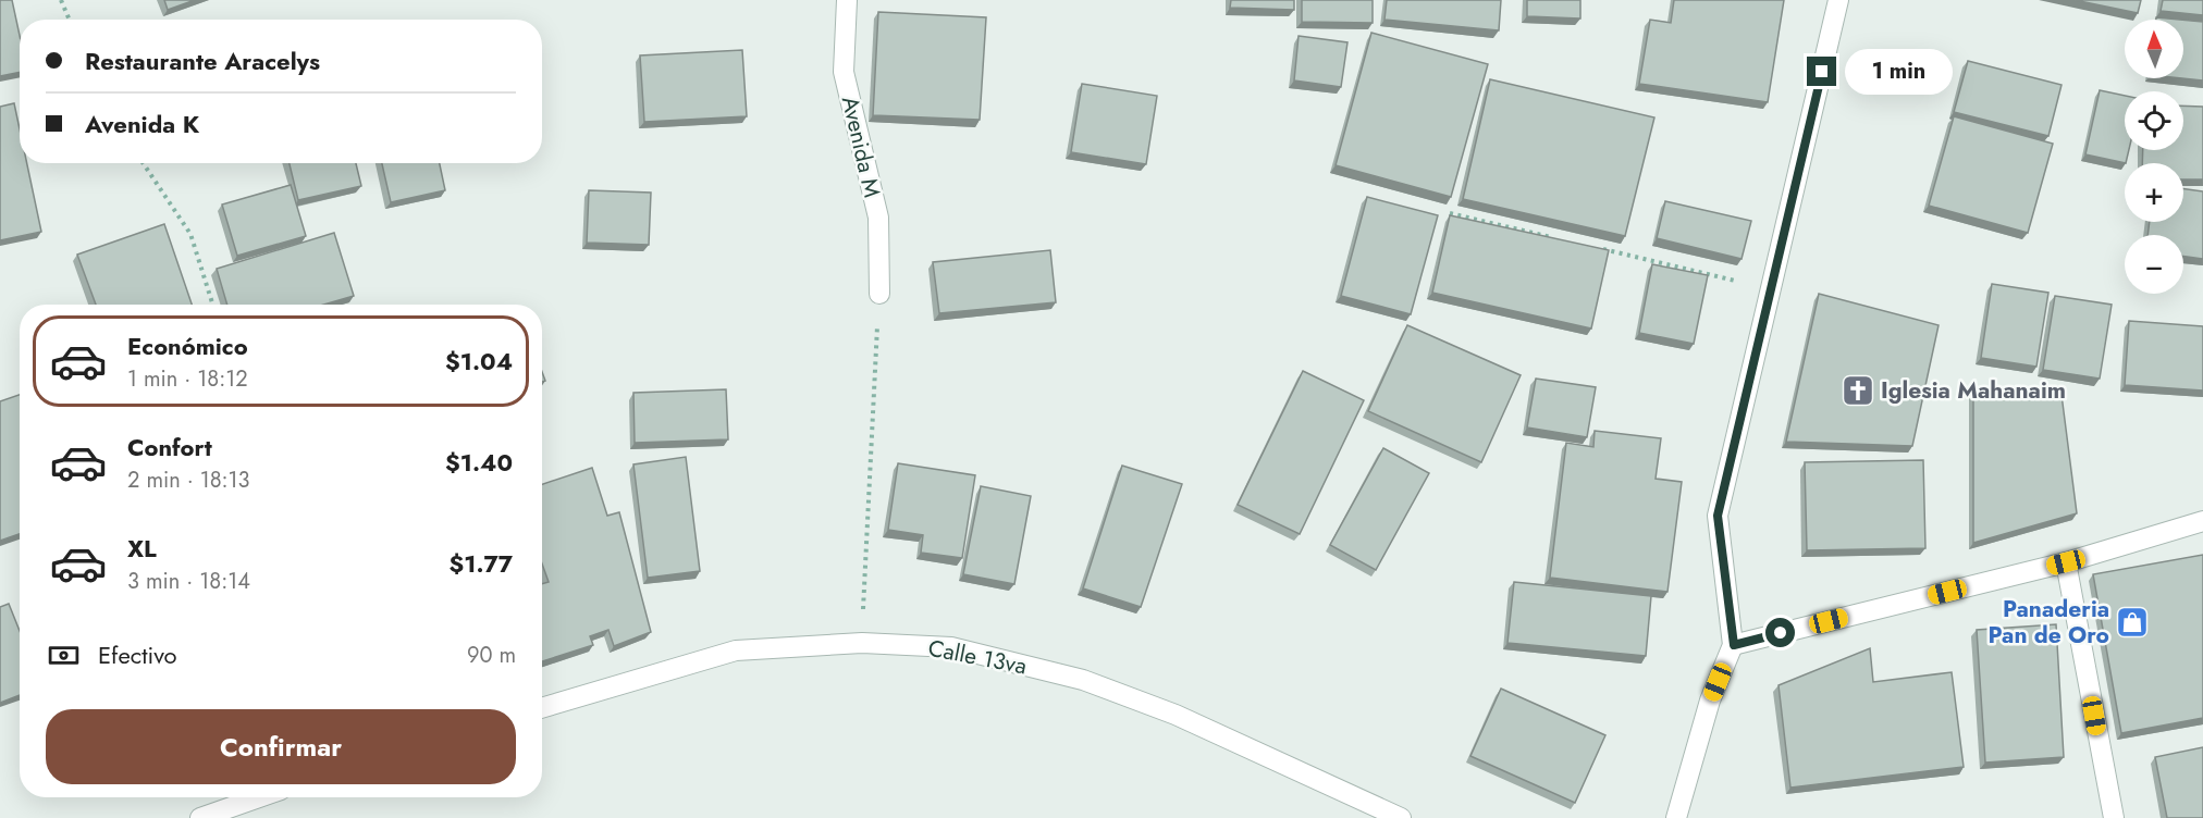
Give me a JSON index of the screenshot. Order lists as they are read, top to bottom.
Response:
{
  "streets": {
    "street": ["Avenida M", "Calle 13va"]
  },
  "places": {
    "church": ["Iglesia Mahanaim"],
    "shop": ["Panaderia Pan de Oro"]
  },
  "north": "top",
  "page": {
    "map_buttons": ["+", "−"],
    "banner": ["Restaurante Aracelys", "Avenida K"],
    "bubble": "1 min",
    "list": [
      {
        "name": "Económico",
        "note": "1 min · 18:12",
        "value": "$1.04"
      },
      {
        "name": "Confort",
        "note": "2 min · 18:13",
        "value": "$1.40"
      },
      {
        "name": "XL",
        "note": "3 min · 18:14",
        "value": "$1.77"
      }
    ],
    "pay": ["Efectivo", "90 m"],
    "buttons": "Confirmar"
  }
}
